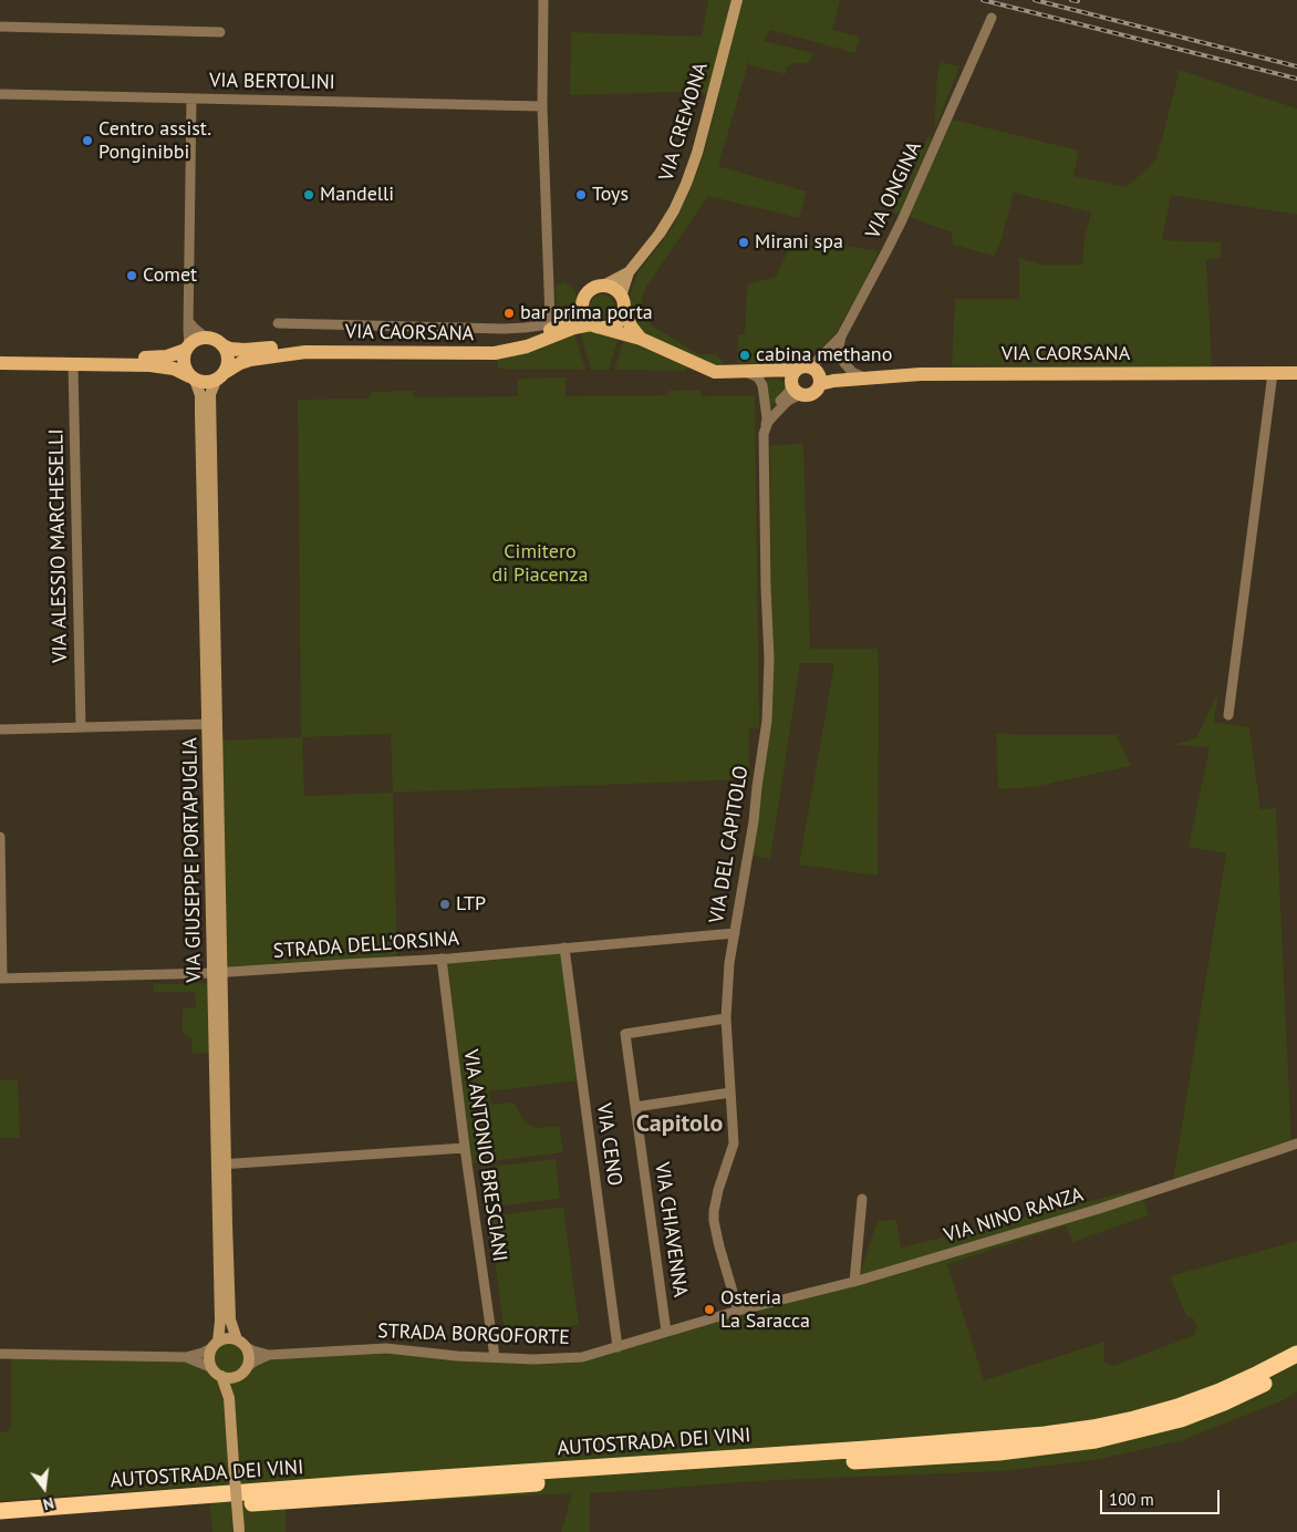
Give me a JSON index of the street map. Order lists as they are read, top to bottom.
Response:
{
  "streets": {
    "highway": ["AUTOSTRADA DEI VINI"],
    "main road": ["VIA CREMONA", "VIA CAORSANA", "VIA GIUSEPPE PORTAPUGLIA"],
    "street": [
      "VIA BERTOLINI",
      "VIA ONGINA",
      "VIA ALESSIO MARCHESELLI",
      "VIA DEL CAPITOLO",
      "STRADA DELL'ORSINA",
      "VIA CENO",
      "VIA ANTONIO BRESCIANI",
      "VIA NINO RANZA",
      "VIA CHIAVENNA",
      "STRADA BORGOFORTE"
    ]
  },
  "crossings": [
    ["VIA ONGINA", "VIA CAORSANA"],
    ["VIA CAORSANA", "VIA GIUSEPPE PORTAPUGLIA"],
    ["VIA DEL CAPITOLO", "STRADA DELL'ORSINA"],
    ["VIA DEL CAPITOLO", "VIA NINO RANZA"],
    ["VIA DEL CAPITOLO", "VIA CHIAVENNA"],
    ["VIA DEL CAPITOLO", "STRADA BORGOFORTE"],
    ["VIA GIUSEPPE PORTAPUGLIA", "STRADA DELL'ORSINA"],
    ["VIA GIUSEPPE PORTAPUGLIA", "STRADA BORGOFORTE"],
    ["STRADA DELL'ORSINA", "VIA CENO"],
    ["STRADA DELL'ORSINA", "VIA ANTONIO BRESCIANI"],
    ["VIA CENO", "STRADA BORGOFORTE"],
    ["VIA ANTONIO BRESCIANI", "STRADA BORGOFORTE"],
    ["VIA NINO RANZA", "STRADA BORGOFORTE"],
    ["VIA CHIAVENNA", "STRADA BORGOFORTE"]
  ],
  "districts": ["Capitolo"],
  "parks": ["Cimitero di Piacenza"],
  "places": [
    "Centro assist. Ponginibbi",
    "Mandelli",
    "Toys",
    "Mirani spa",
    "Comet",
    "bar prima porta",
    "cabina methano",
    "LTP",
    "Osteria La Saracca"
  ],
  "scale_bar": "100 m",
  "north": "bottom"
}
